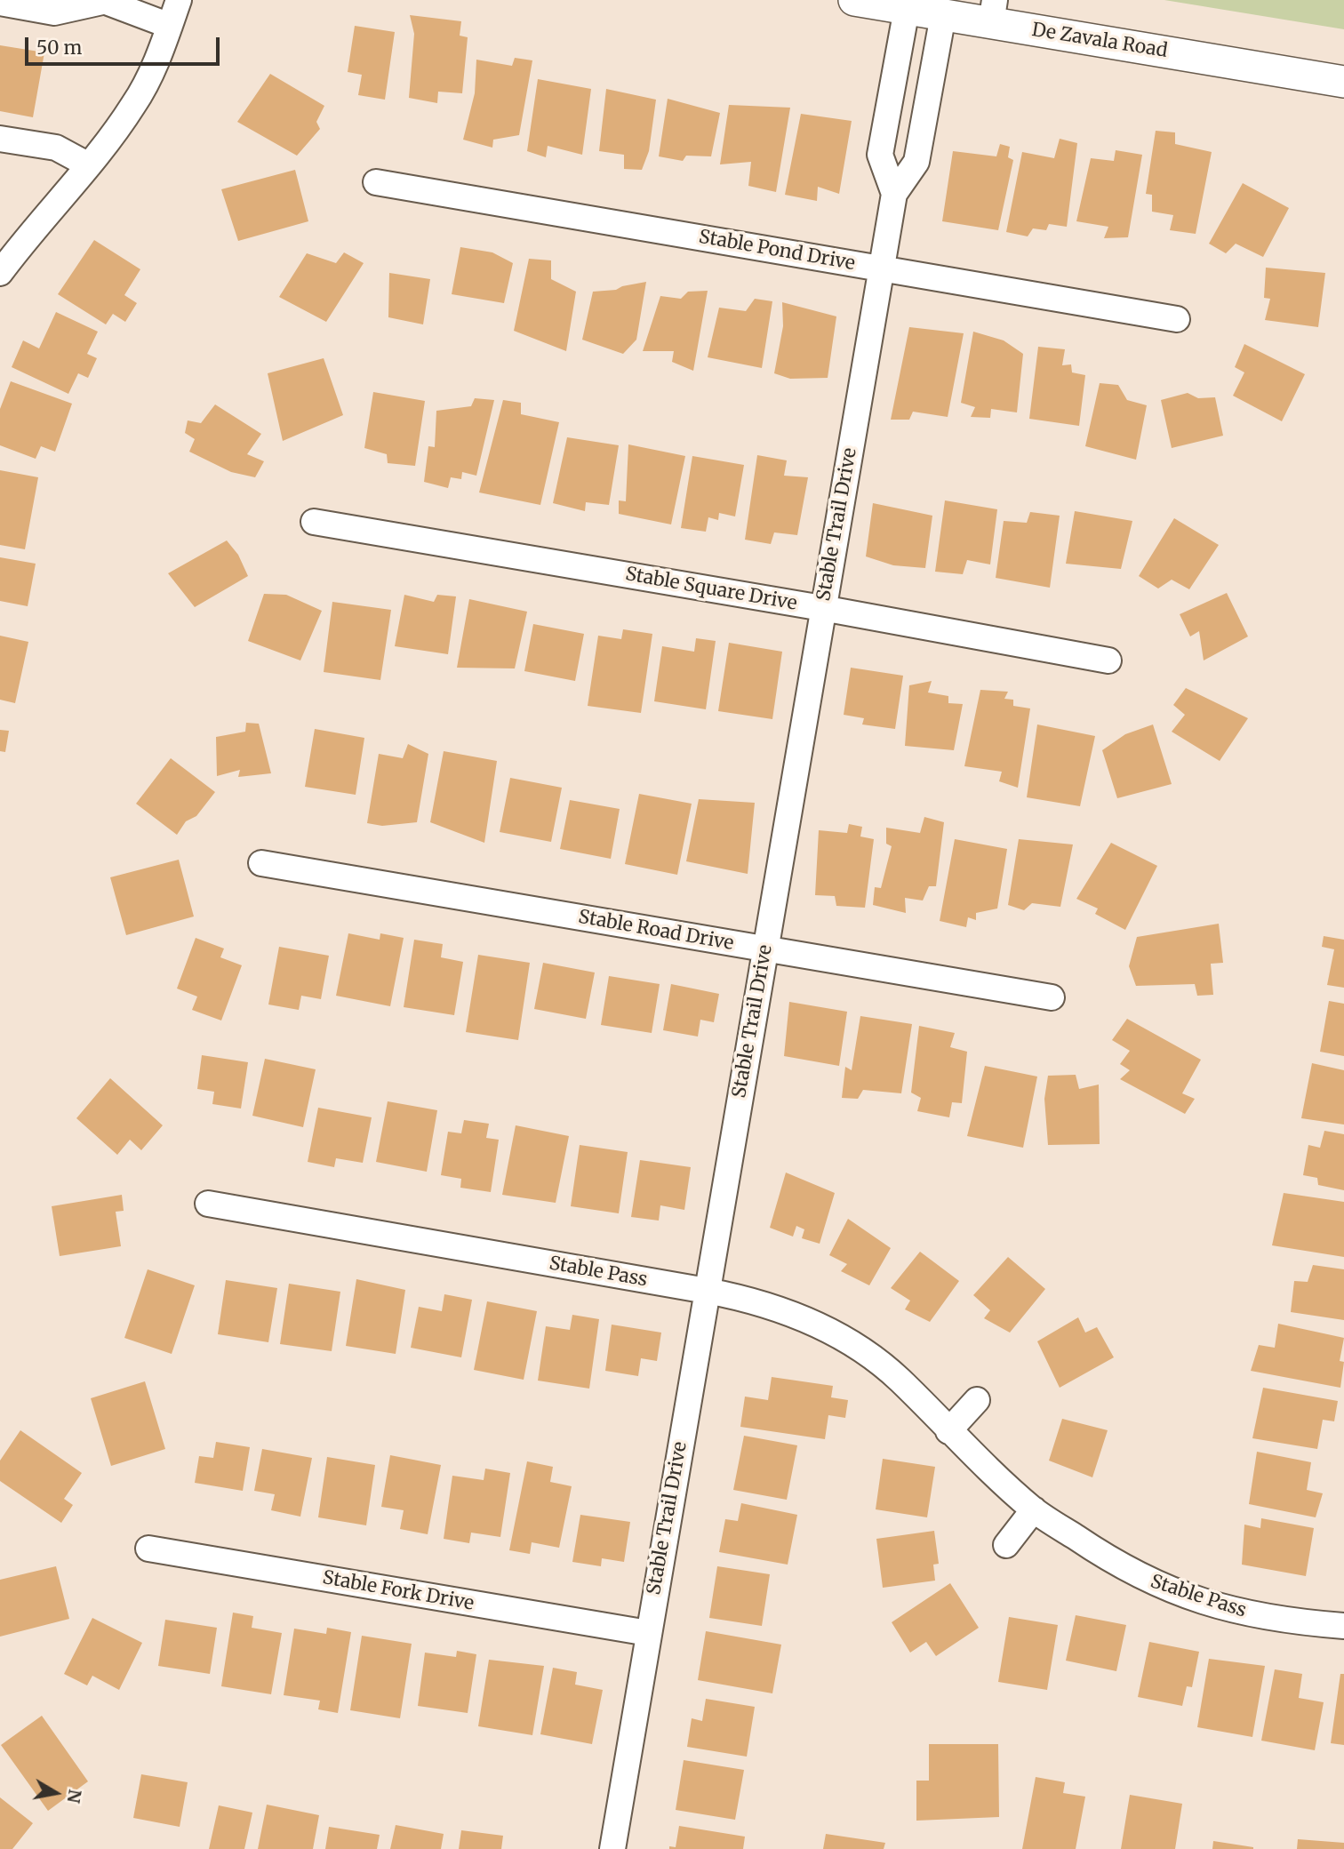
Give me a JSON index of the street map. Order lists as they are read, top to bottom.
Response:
{
  "streets": {
    "main road": ["De Zavala Road"],
    "street": [
      "Stable Pond Drive",
      "Stable Trail Drive",
      "Stable Square Drive",
      "Stable Road Drive",
      "Stable Pass",
      "Stable Fork Drive"
    ]
  },
  "crossings": [
    ["De Zavala Road", "Stable Trail Drive"],
    ["Stable Pond Drive", "Stable Trail Drive"],
    ["Stable Trail Drive", "Stable Square Drive"],
    ["Stable Trail Drive", "Stable Road Drive"],
    ["Stable Trail Drive", "Stable Pass"],
    ["Stable Trail Drive", "Stable Fork Drive"]
  ],
  "scale_bar": "50 m",
  "north": "right"
}
